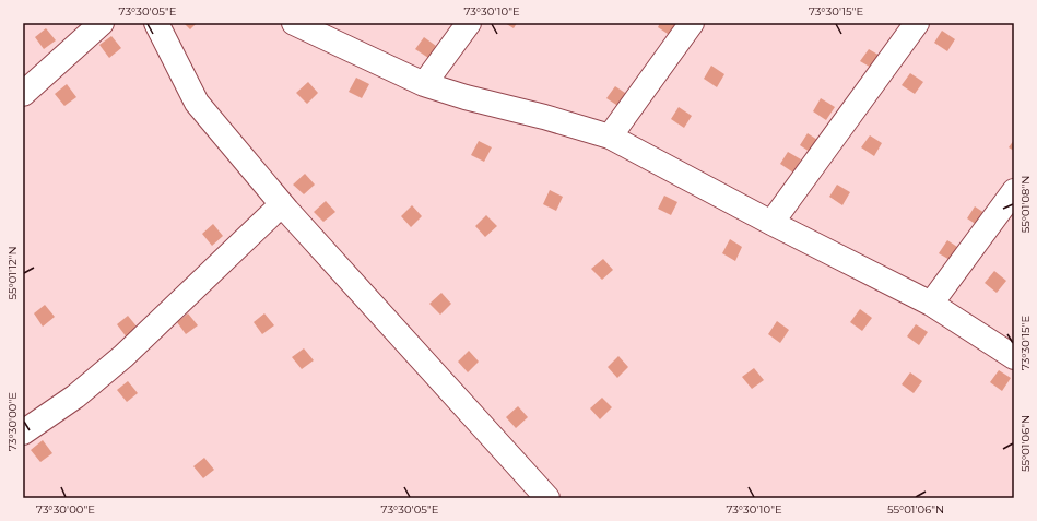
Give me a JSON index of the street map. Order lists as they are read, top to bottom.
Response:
{
  "coordinates": [
    "73°30'05\"E",
    "73°30'10\"E",
    "73°30'15\"E",
    "55°01'08\"N",
    "55°01'12\"N",
    "73°30'00\"E",
    "55°01'06\"N"
  ]
}
